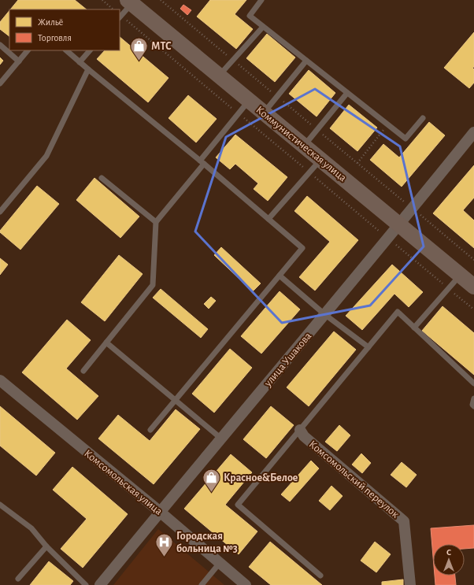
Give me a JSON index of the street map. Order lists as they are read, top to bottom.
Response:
{
  "streets": {
    "main road": ["Коммунистическая улица"],
    "street": ["улица Ушакова", "Комсомольский переулок", "Комсомольская улица"]
  },
  "crossings": [
    ["Коммунистическая улица", "улица Ушакова"],
    ["улица Ушакова", "Комсомольская улица"]
  ],
  "places": {
    "shop": ["МТС", "Красное&Белое"],
    "hospital": ["Городская больница №3"]
  },
  "legend": ["Жильё", "Торговля"],
  "north": "top"
}
